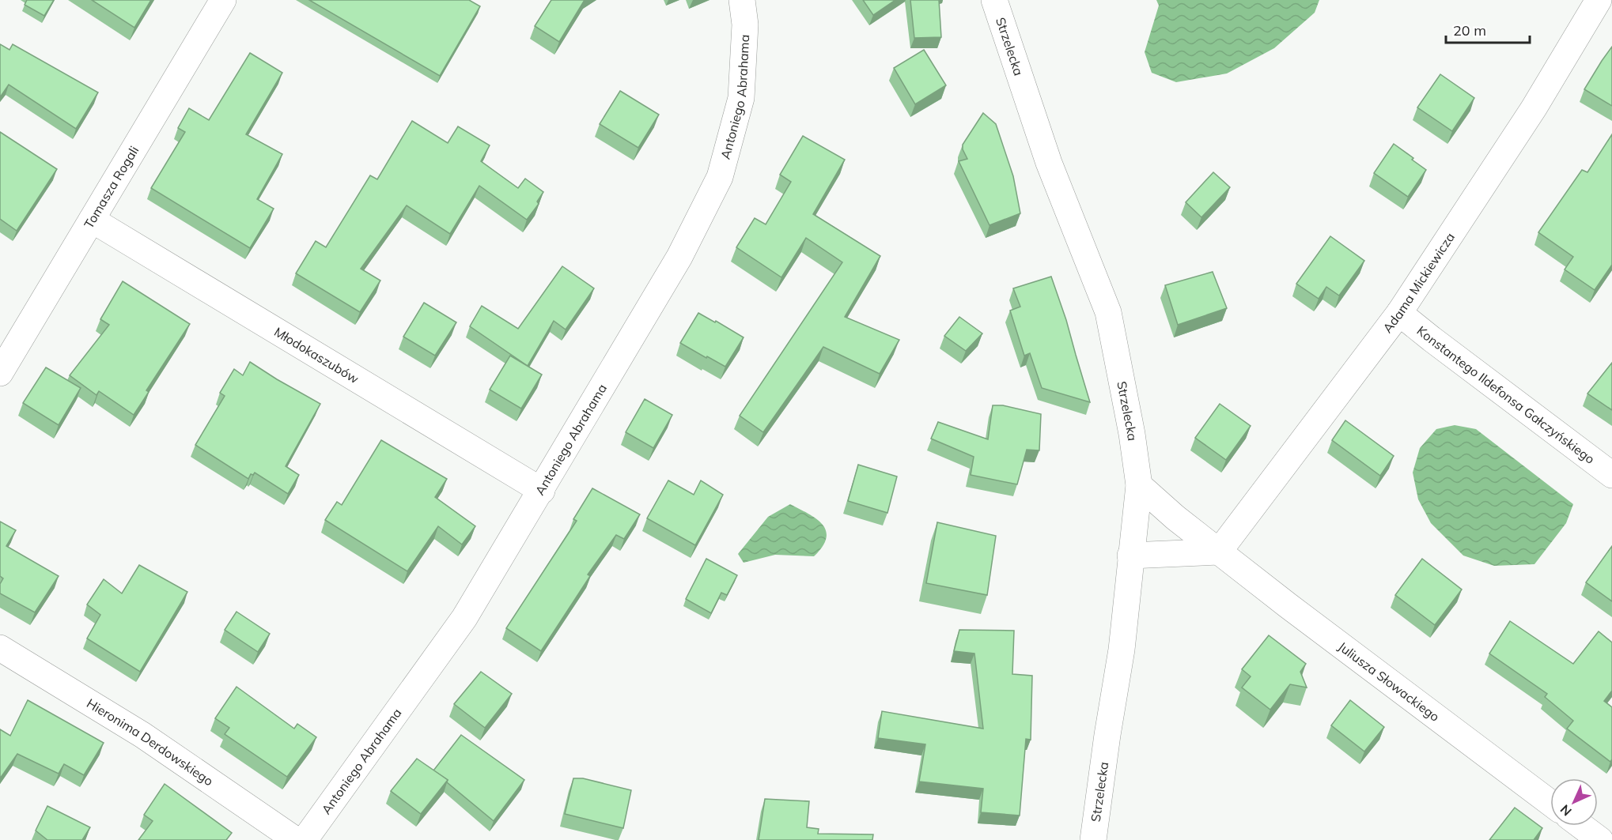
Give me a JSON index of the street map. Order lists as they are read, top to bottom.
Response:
{
  "streets": {
    "street": [
      "Strzelecka",
      "Antoniego Abrahama",
      "Tomasza Rogali",
      "Adama Mickiewicza",
      "Młodokaszubów",
      "Konstantego Ildefonsa Gałczyńskiego",
      "Juliusza Słowackiego",
      "Hieronima Derdowskiego"
    ]
  },
  "crossings": [
    ["Strzelecka", "Juliusza Słowackiego"],
    ["Antoniego Abrahama", "Młodokaszubów"],
    ["Tomasza Rogali", "Młodokaszubów"],
    ["Adama Mickiewicza", "Konstantego Ildefonsa Gałczyńskiego"],
    ["Adama Mickiewicza", "Juliusza Słowackiego"]
  ],
  "scale_bar": "20 m",
  "north": "bottom left"
}
